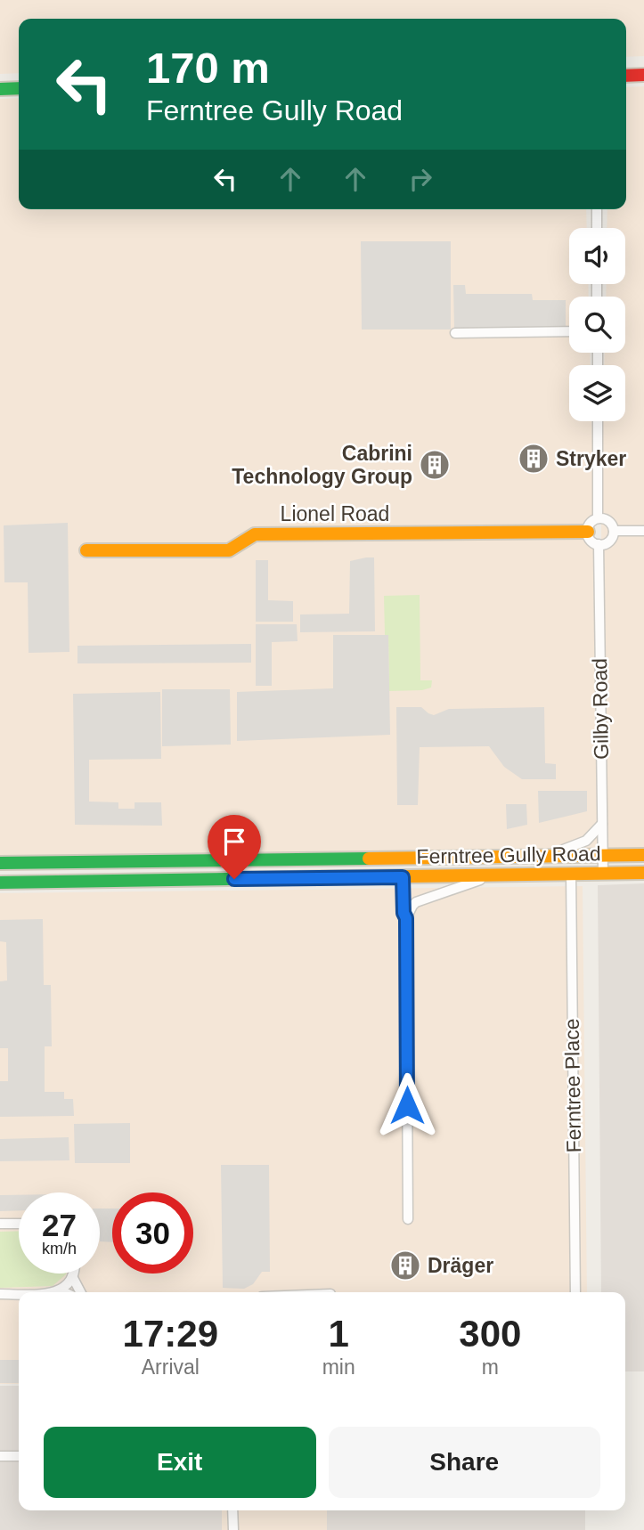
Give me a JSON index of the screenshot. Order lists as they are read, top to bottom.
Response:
{
  "streets": {
    "main road": ["Lionel Road", "Ferntree Gully Road"],
    "street": ["Gilby Road", "Ferntree Place"]
  },
  "crossings": [
    ["Lionel Road", "Gilby Road"],
    ["Gilby Road", "Ferntree Gully Road"],
    ["Ferntree Gully Road", "Ferntree Place"]
  ],
  "places": {
    "building": ["Stryker", "Cabrini Technology Group", "Dräger"]
  },
  "page": {
    "turn": ["170 m", "Ferntree Gully Road"],
    "speed": "27 km/h",
    "limit": "30",
    "eta": [
      "17:29",
      "Arrival",
      "1",
      "min",
      "300",
      "m"
    ],
    "buttons": ["Exit", "Share"]
  }
}
